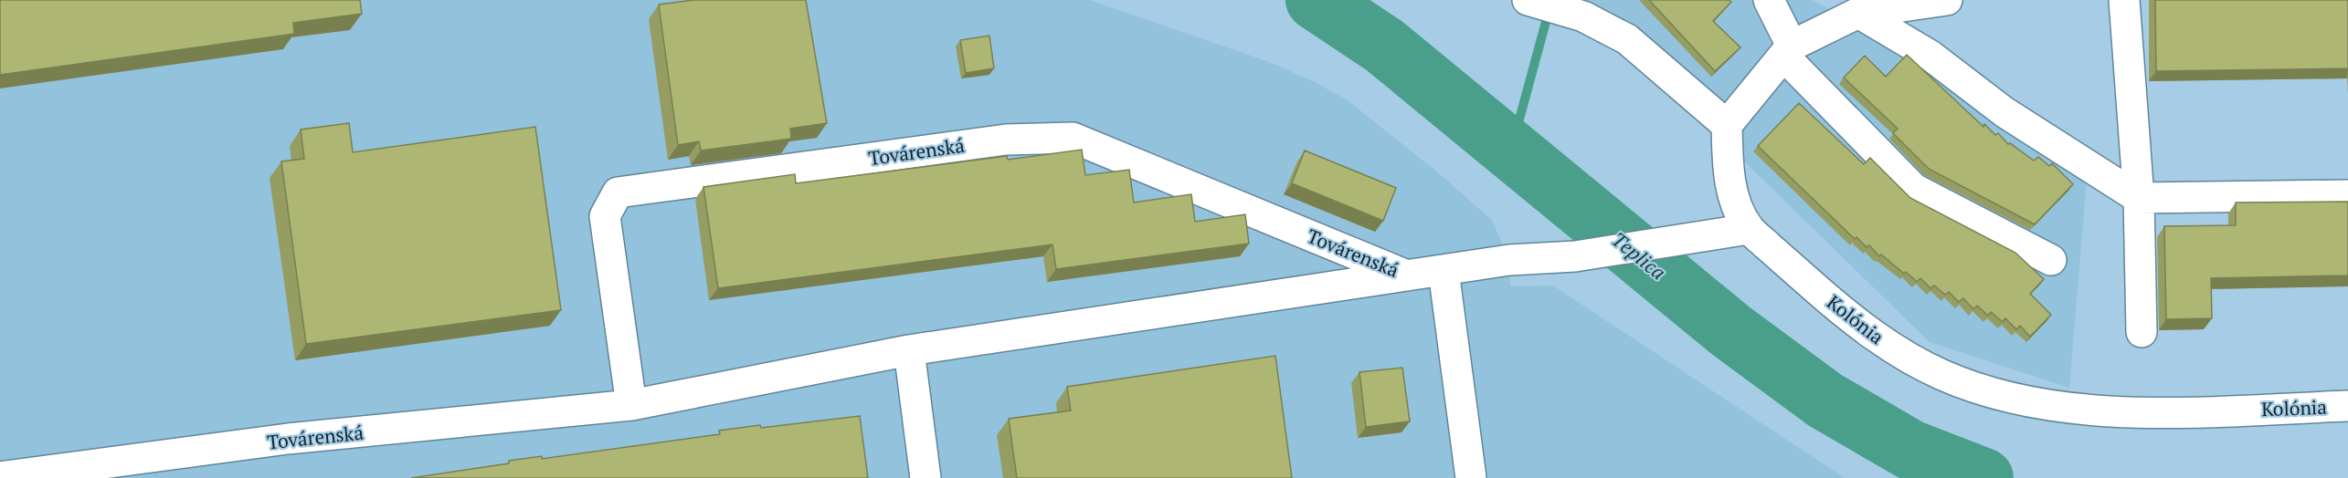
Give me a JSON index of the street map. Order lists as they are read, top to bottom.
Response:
{
  "streets": {
    "street": ["Továrenská", "Kolónia"]
  },
  "crossings": [
    ["Továrenská", "Kolónia"]
  ],
  "water": ["Teplica"]
}
